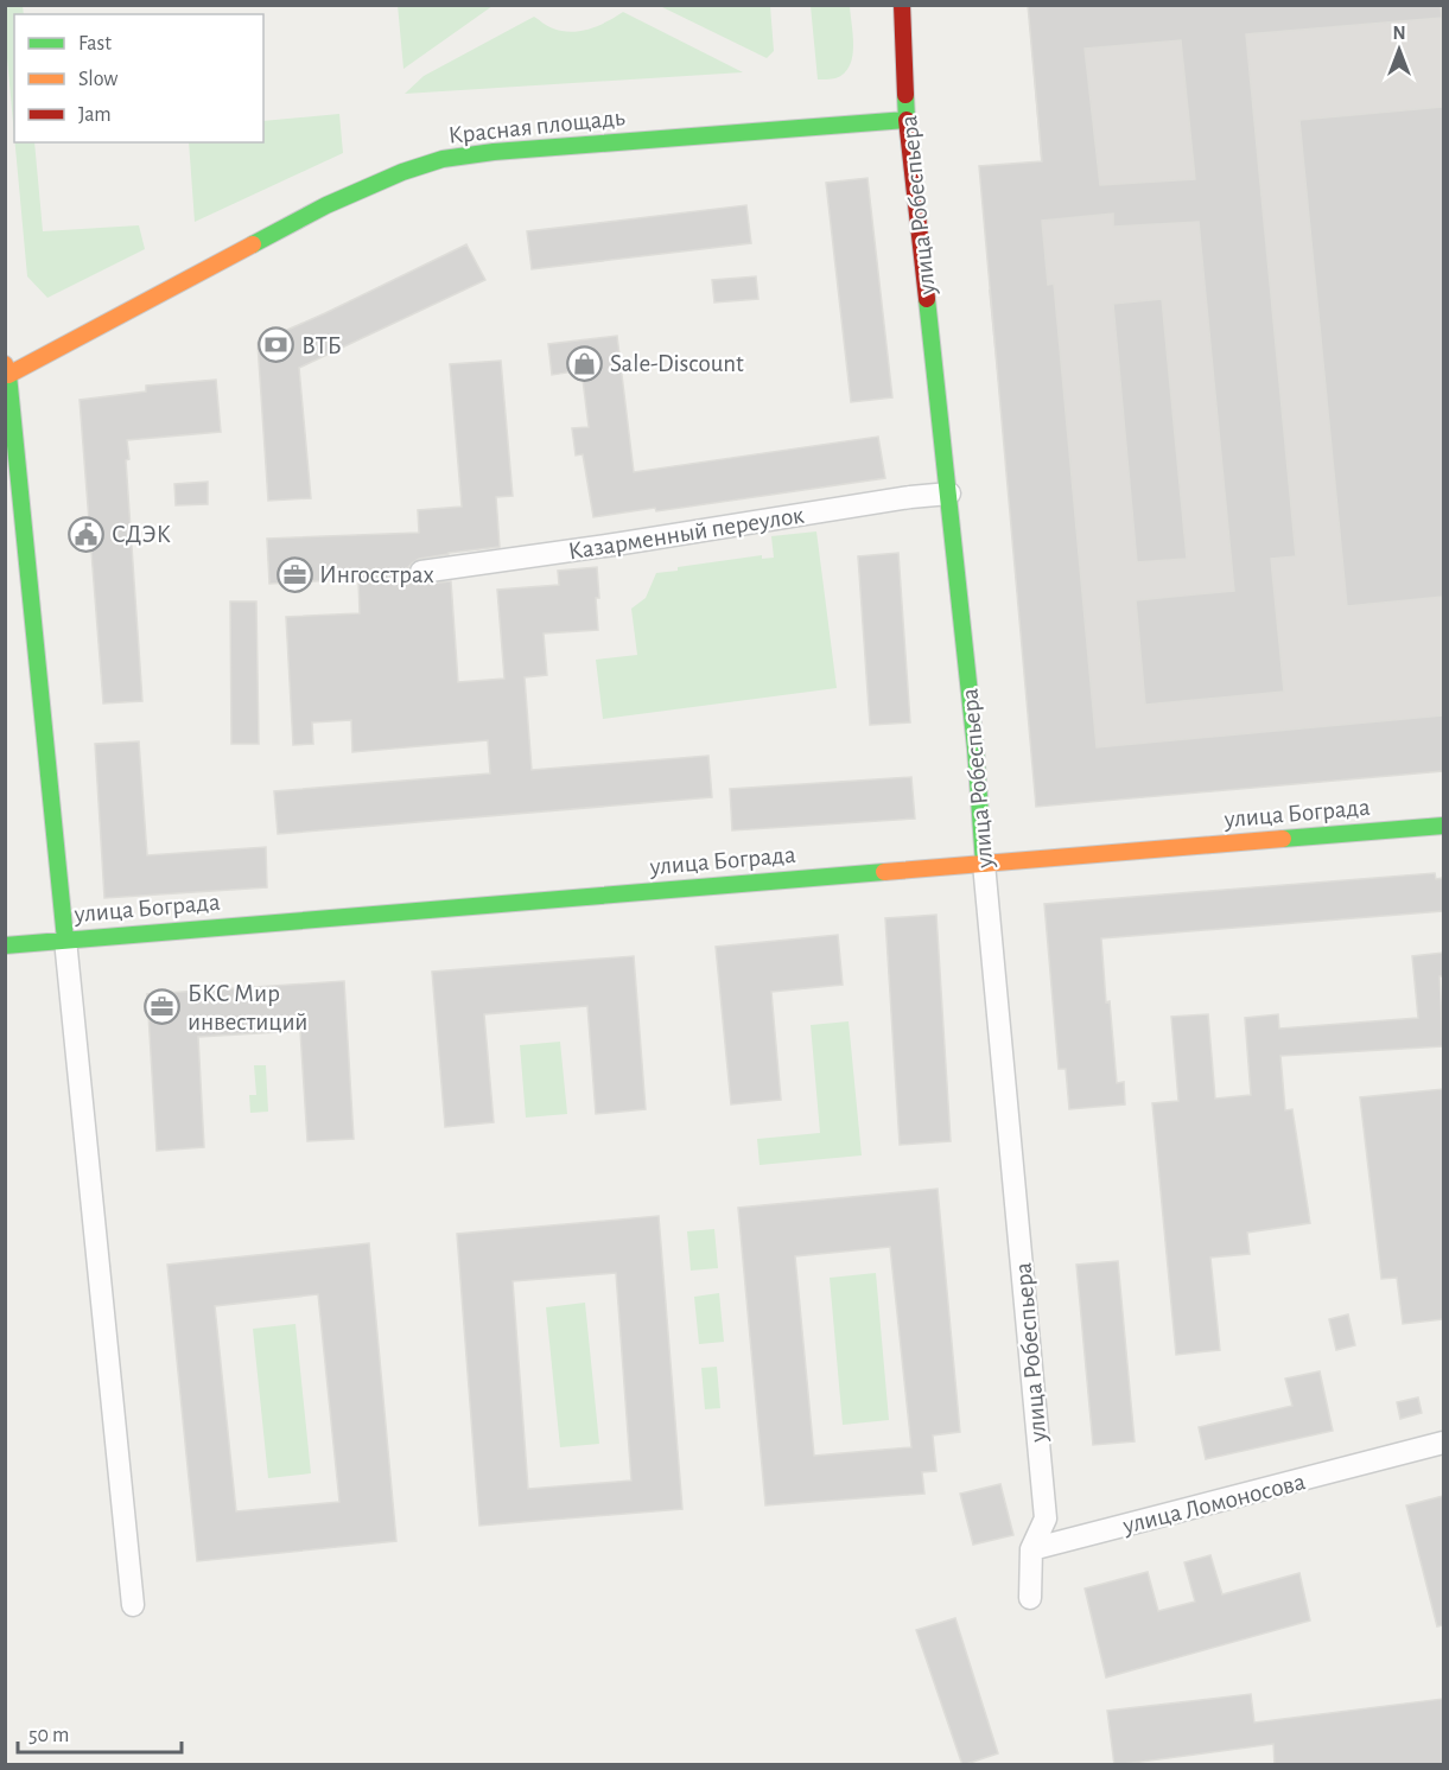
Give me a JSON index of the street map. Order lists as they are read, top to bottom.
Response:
{
  "streets": {
    "main road": ["Красная площадь", "улица Робеспьера", "улица Бограда"],
    "street": ["Казарменный переулок", "улица Ломоносова"]
  },
  "crossings": [
    ["Красная площадь", "улица Робеспьера"],
    ["улица Робеспьера", "Казарменный переулок"],
    ["улица Робеспьера", "улица Бограда"],
    ["улица Робеспьера", "улица Ломоносова"]
  ],
  "places": {
    "bank": ["ВТБ"],
    "shop": ["Sale-Discount"],
    "public building": ["СДЭК"],
    "office": ["Ингосстрах", "БКС Мир инвестиций"]
  },
  "legend": ["Fast", "Slow", "Jam"],
  "scale_bar": "50 m",
  "north": "top"
}
